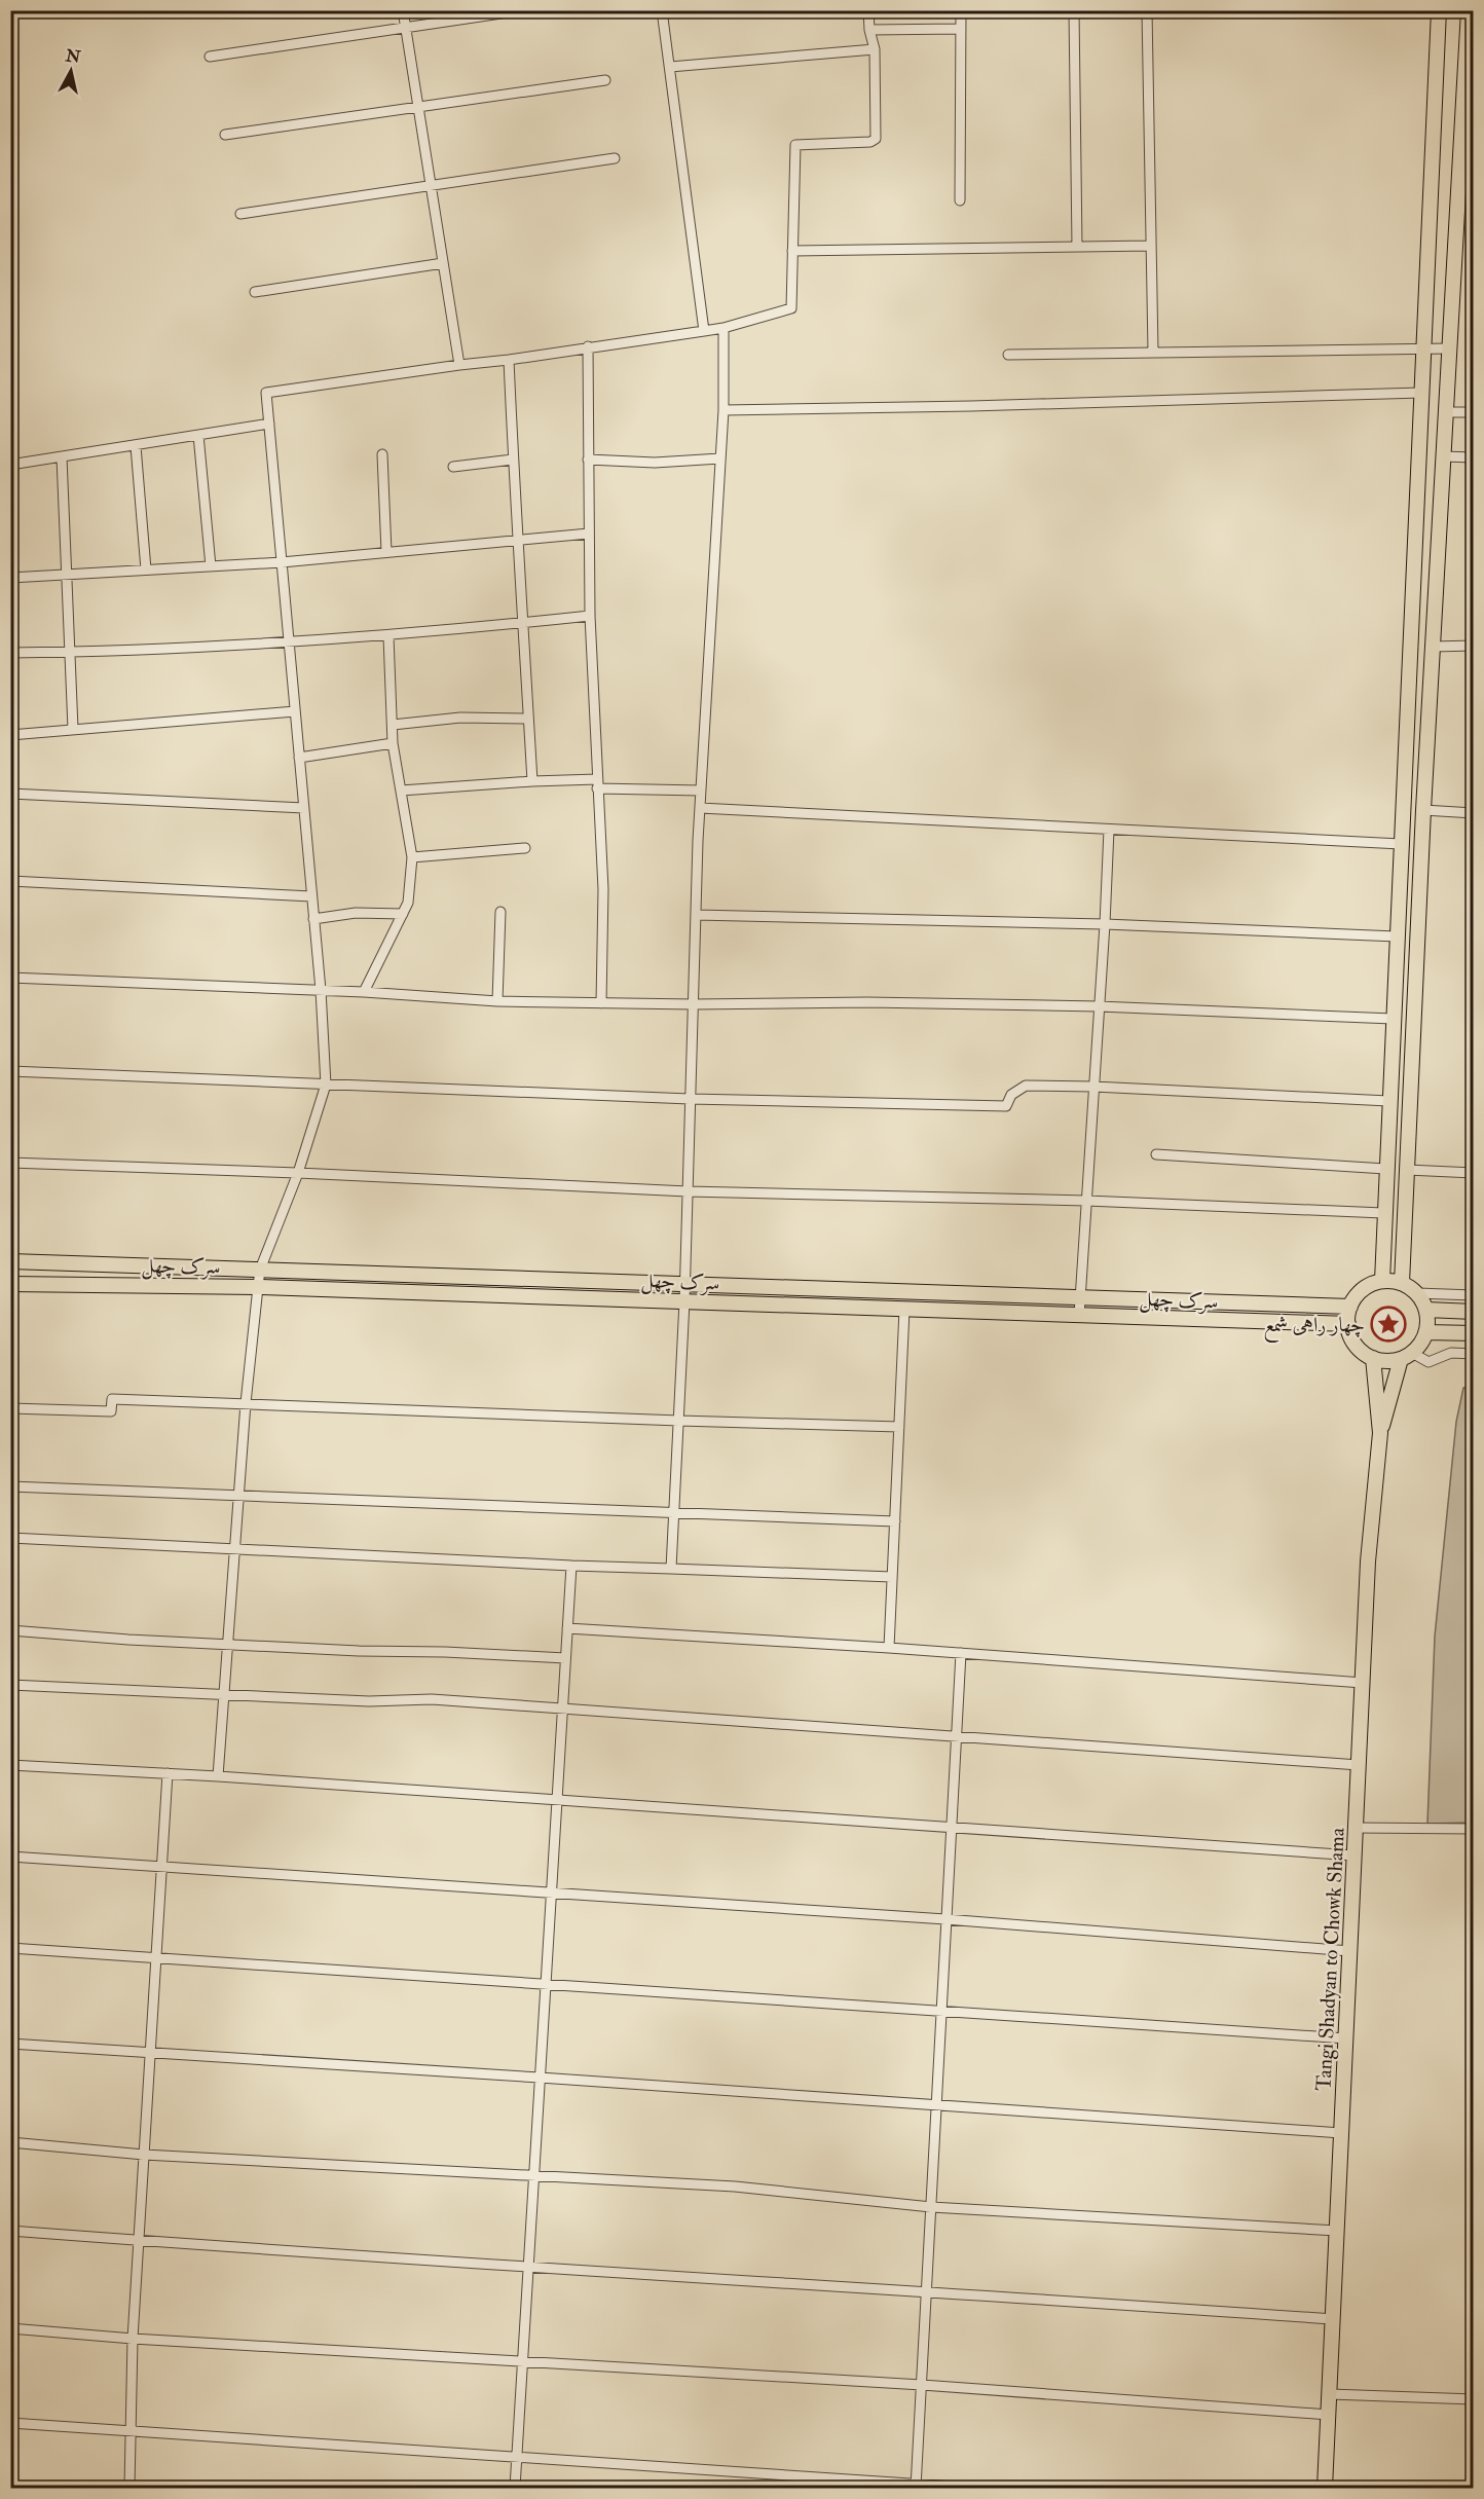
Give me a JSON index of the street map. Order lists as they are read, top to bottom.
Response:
{
  "streets": {
    "main road": ["سرک چهل", "Tangi Shadyan to Chowk Shama"]
  },
  "places": {
    "place": ["چهار راهی شمع"]
  },
  "north": "top"
}
